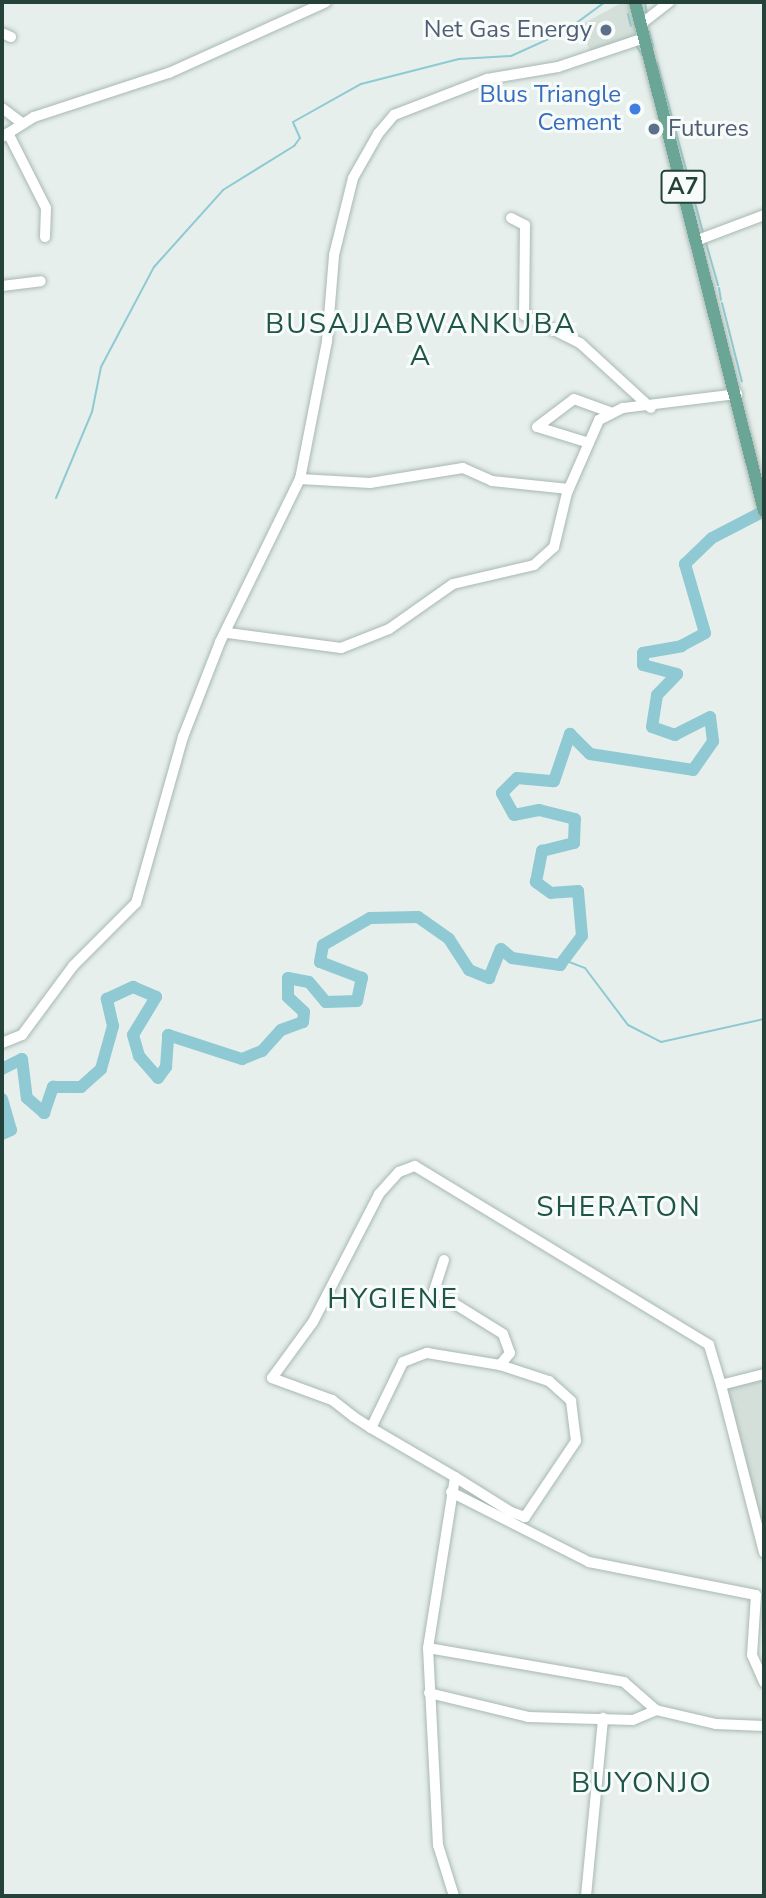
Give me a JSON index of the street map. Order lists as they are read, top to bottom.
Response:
{
  "streets": {
    "main road": ["A7"]
  },
  "districts": [
    "BUSAJJABWANKUBA A",
    "SHERATON",
    "HYGIENE",
    "BUYONJO"
  ],
  "places": ["Net Gas Energy", "Blus Triangle Cement", "Futures"]
}
